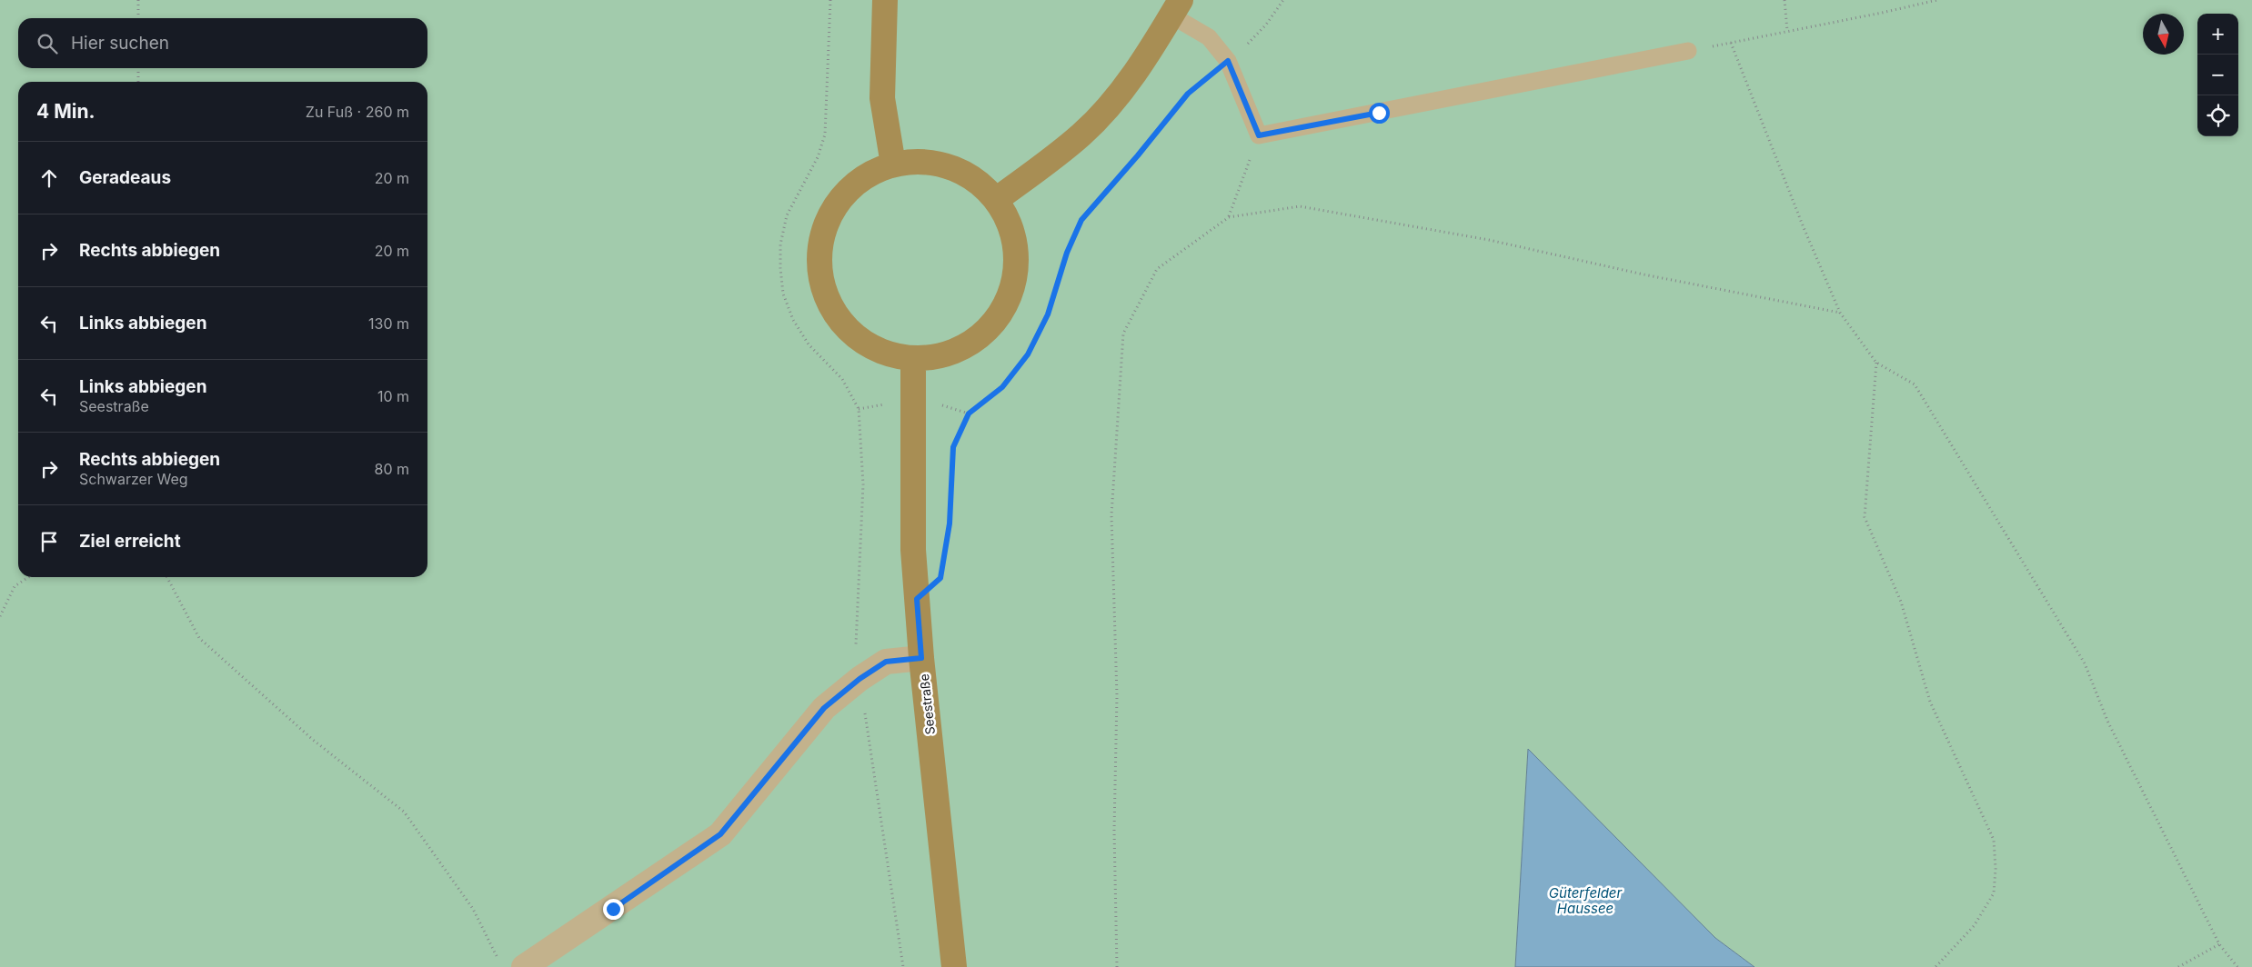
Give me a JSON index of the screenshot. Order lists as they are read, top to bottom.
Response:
{
  "streets": {
    "main road": ["Seestraße"]
  },
  "water": ["Güterfelder Haussee"],
  "north": "bottom",
  "page": {
    "map_buttons": ["+", "−"],
    "search": "Hier suchen",
    "heading": ["4 Min.", "Zu Fuß · 260 m"],
    "list": [
      ["Geradeaus", "20 m"],
      ["Rechts abbiegen", "20 m"],
      ["Links abbiegen", "130 m"],
      ["Links abbiegen", "Seestraße", "10 m"],
      ["Rechts abbiegen", "Schwarzer Weg", "80 m"],
      "Ziel erreicht"
    ]
  }
}
